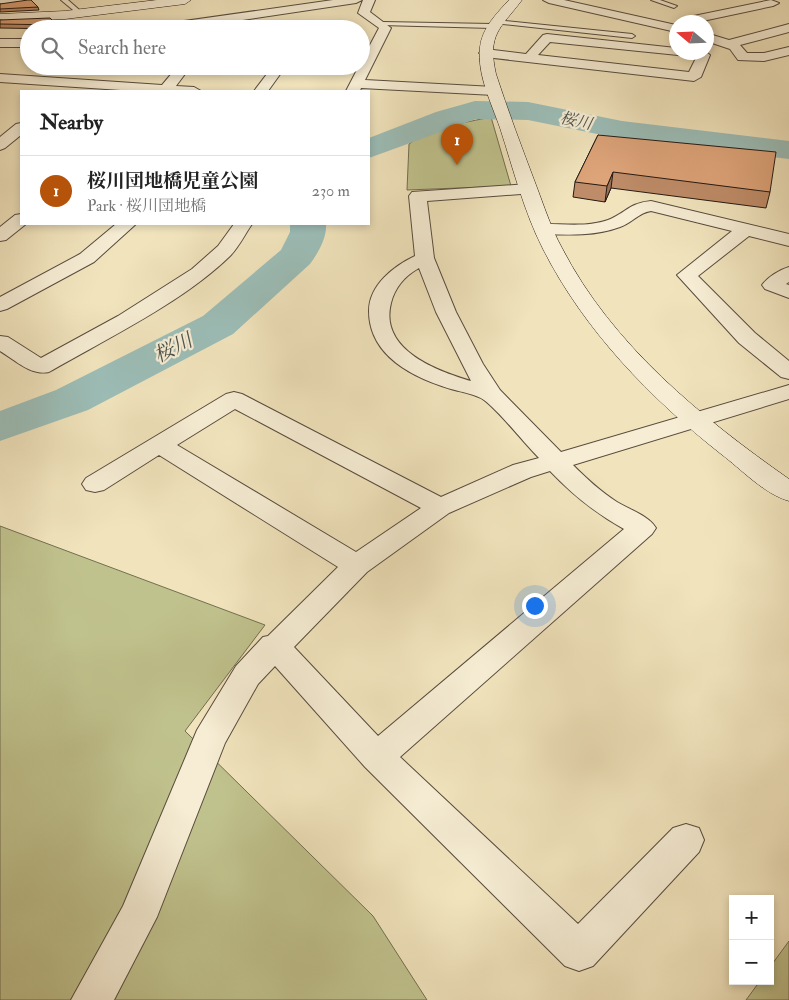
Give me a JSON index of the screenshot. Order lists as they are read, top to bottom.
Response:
{
  "water": ["桜川"],
  "north": "left",
  "page": {
    "search": "Search here",
    "heading": "Nearby",
    "pins": "1",
    "list": [
      {
        "mark": "1",
        "name": "桜川団地橋児童公園",
        "note": "Park · 桜川団地橋",
        "value": "230 m"
      }
    ],
    "map_buttons": ["+", "−"]
  }
}
